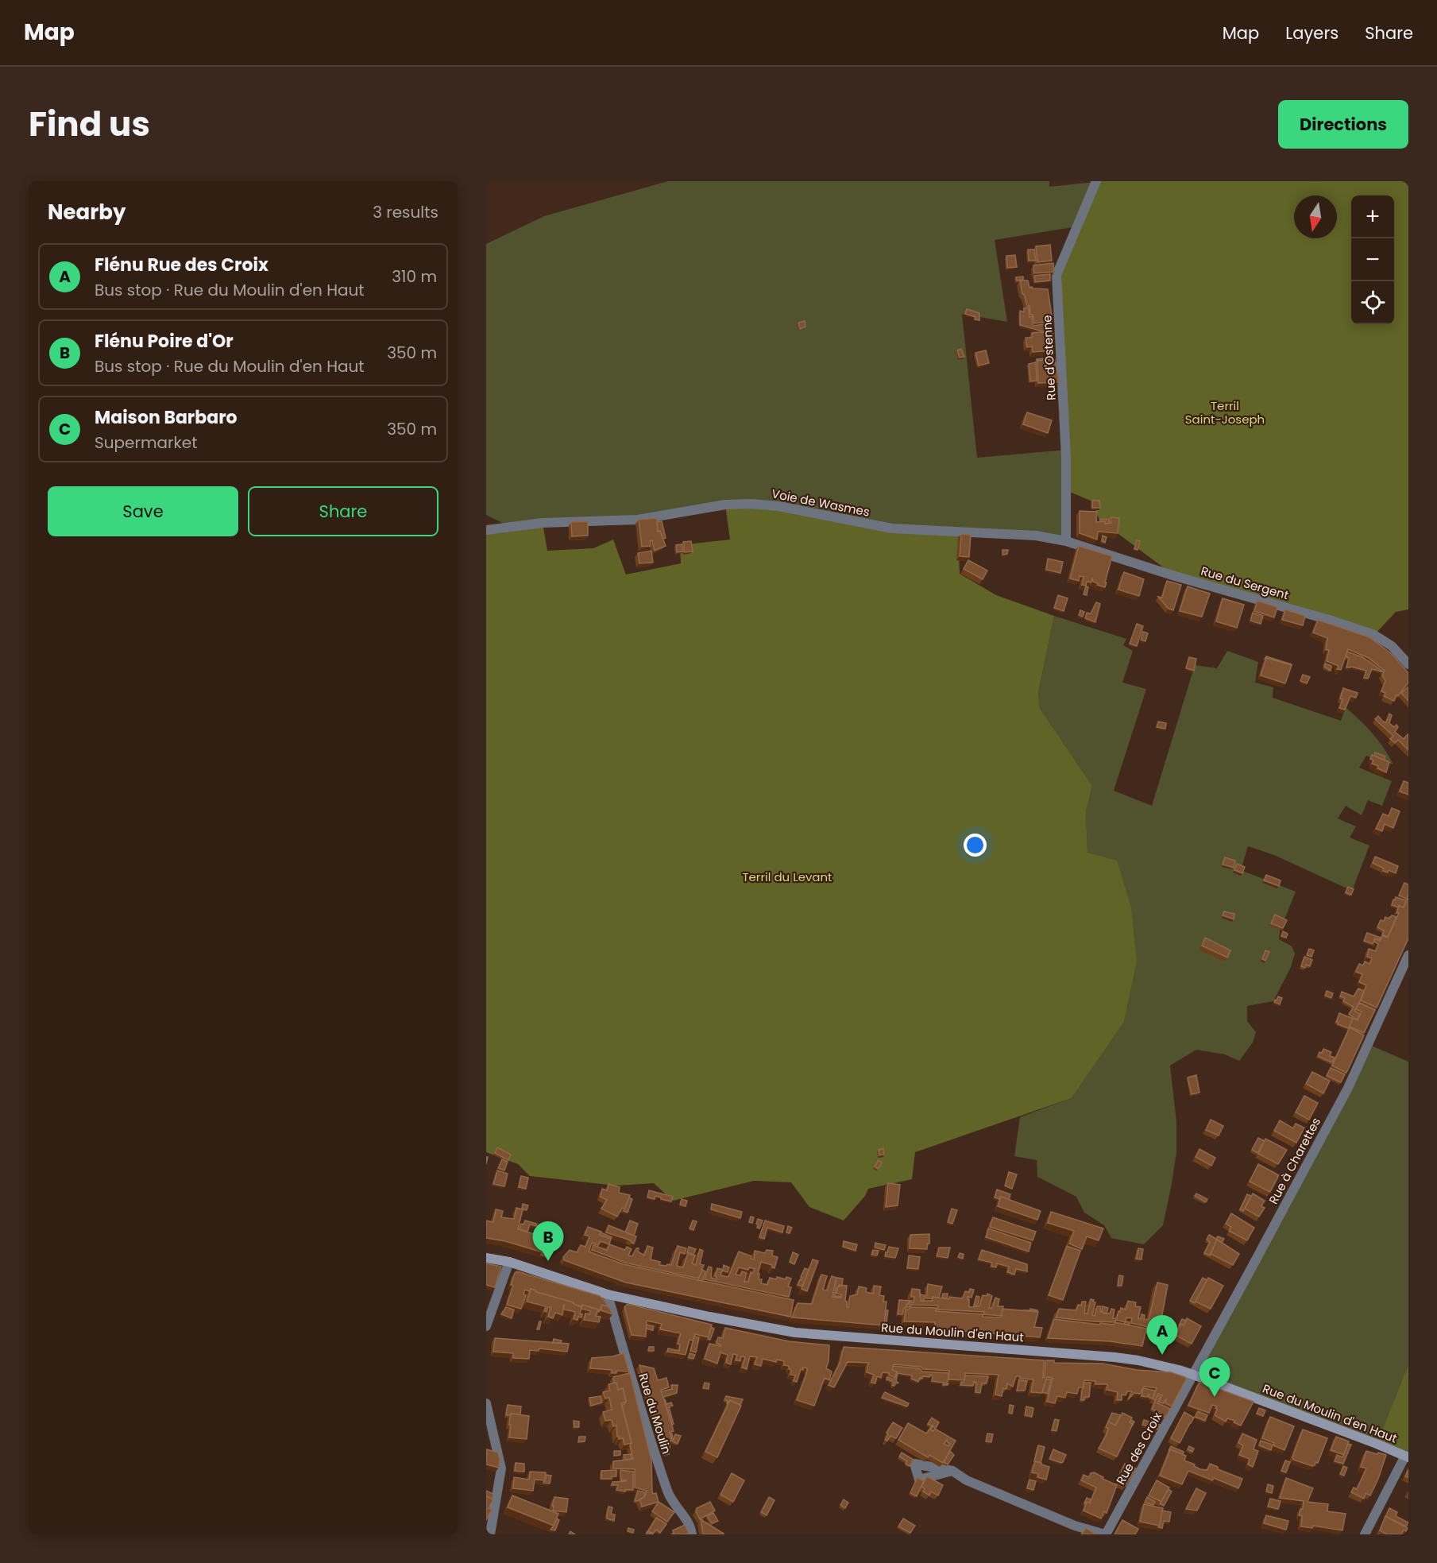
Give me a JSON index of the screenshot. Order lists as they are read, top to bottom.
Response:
{
  "streets": {
    "street": [
      "Rue d'Ostenne",
      "Voie de Wasmes",
      "Rue du Sergent",
      "Rue à Charettes",
      "Rue du Moulin d'en Haut",
      "Rue du Moulin",
      "Rue des Croix"
    ]
  },
  "crossings": [
    ["Rue d'Ostenne", "Voie de Wasmes"],
    ["Rue d'Ostenne", "Rue du Sergent"],
    ["Voie de Wasmes", "Rue du Sergent"],
    ["Rue à Charettes", "Rue du Moulin d'en Haut"],
    ["Rue à Charettes", "Rue des Croix"],
    ["Rue du Moulin d'en Haut", "Rue du Moulin"],
    ["Rue du Moulin d'en Haut", "Rue des Croix"]
  ],
  "parks": ["Terril Saint-Joseph", "Terril du Levant"],
  "north": "bottom",
  "page": {
    "header": "Map",
    "nav": ["Map", "Layers", "Share"],
    "title": "Find us",
    "buttons": [
      "Directions",
      ["Save", "Share"]
    ],
    "heading": ["Nearby", "3 results"],
    "map_buttons": ["+", "−"],
    "list": [
      {
        "mark": "A",
        "name": "Flénu Rue des Croix",
        "note": "Bus stop · Rue du Moulin d'en Haut",
        "value": "310 m"
      },
      {
        "mark": "B",
        "name": "Flénu Poire d'Or",
        "note": "Bus stop · Rue du Moulin d'en Haut",
        "value": "350 m"
      },
      {
        "mark": "C",
        "name": "Maison Barbaro",
        "note": "Supermarket",
        "value": "350 m"
      }
    ],
    "pins": ["B", "A", "C"]
  }
}
